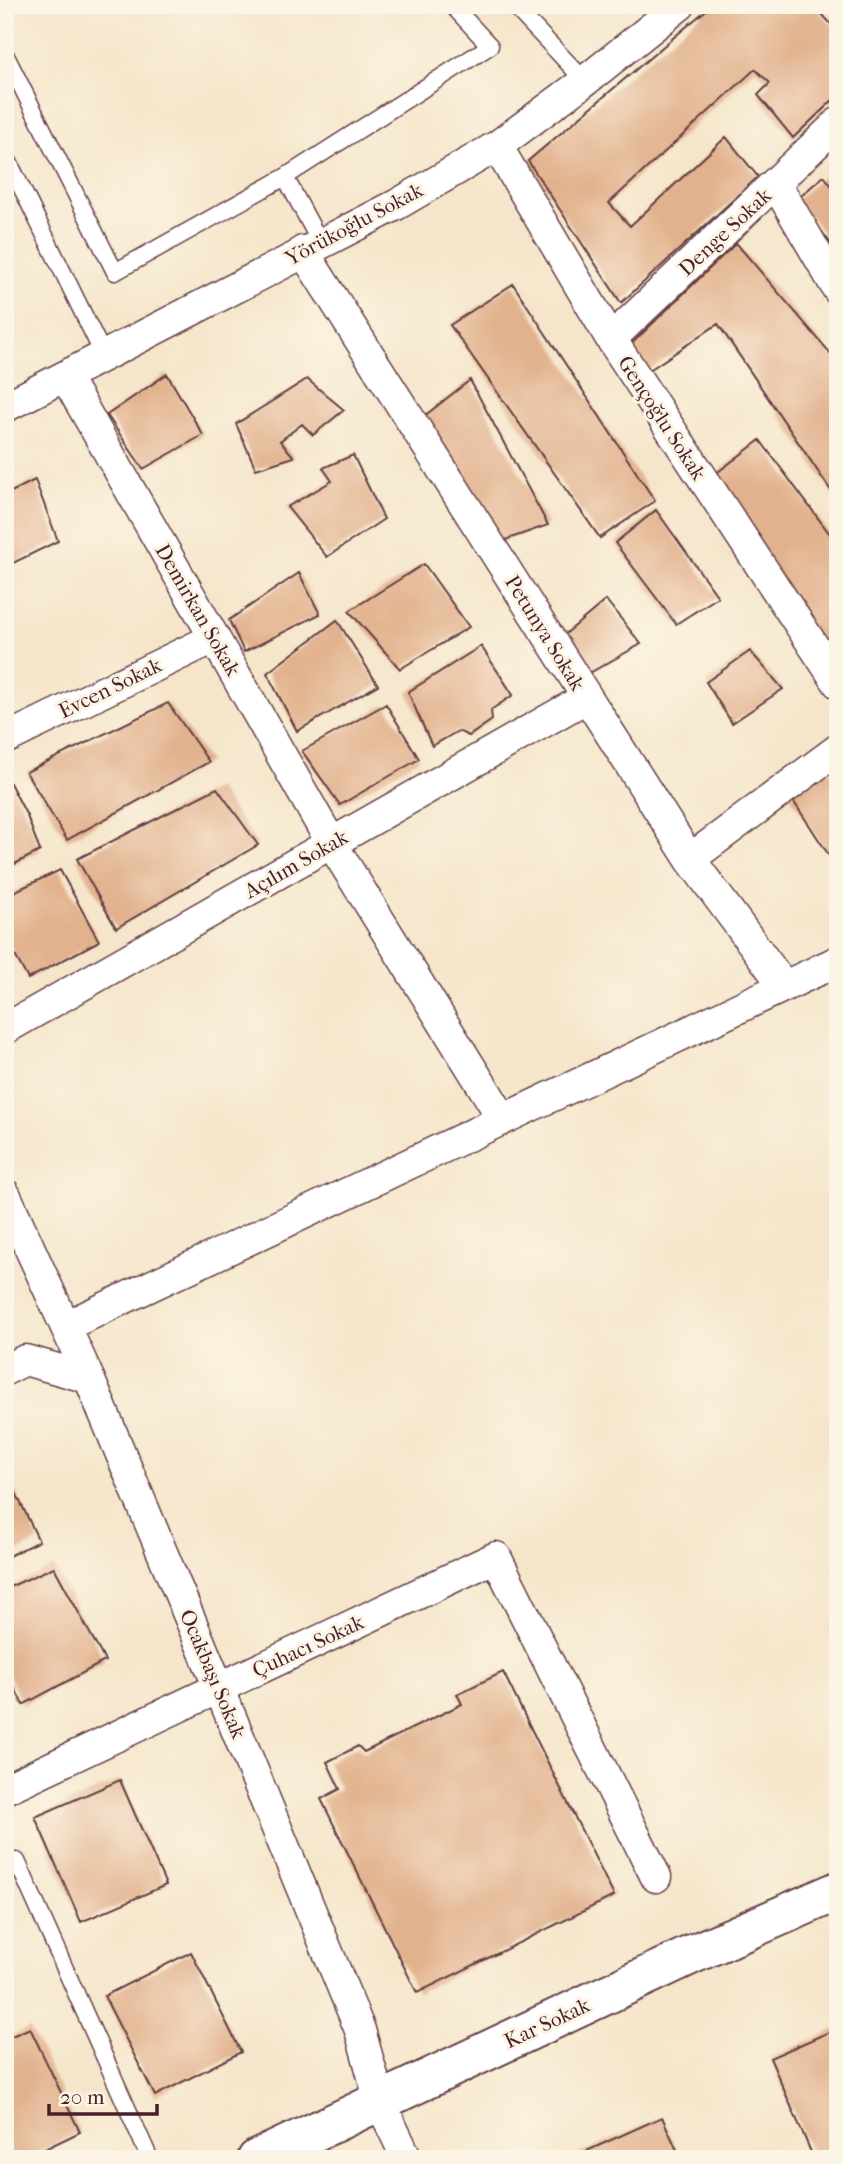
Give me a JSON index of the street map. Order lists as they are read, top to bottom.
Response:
{
  "streets": {
    "street": [
      "Yörükoğlu Sokak",
      "Denge Sokak",
      "Gençoğlu Sokak",
      "Demirkan Sokak",
      "Petunya Sokak",
      "Evcen Sokak",
      "Açılım Sokak",
      "Çuhacı Sokak",
      "Ocakbaşı Sokak",
      "Kar Sokak"
    ]
  },
  "crossings": [
    ["Yörükoğlu Sokak", "Gençoğlu Sokak"],
    ["Yörükoğlu Sokak", "Demirkan Sokak"],
    ["Yörükoğlu Sokak", "Petunya Sokak"],
    ["Denge Sokak", "Gençoğlu Sokak"],
    ["Demirkan Sokak", "Evcen Sokak"],
    ["Demirkan Sokak", "Açılım Sokak"],
    ["Petunya Sokak", "Açılım Sokak"],
    ["Çuhacı Sokak", "Ocakbaşı Sokak"],
    ["Ocakbaşı Sokak", "Kar Sokak"]
  ],
  "scale_bar": "20 m"
}
